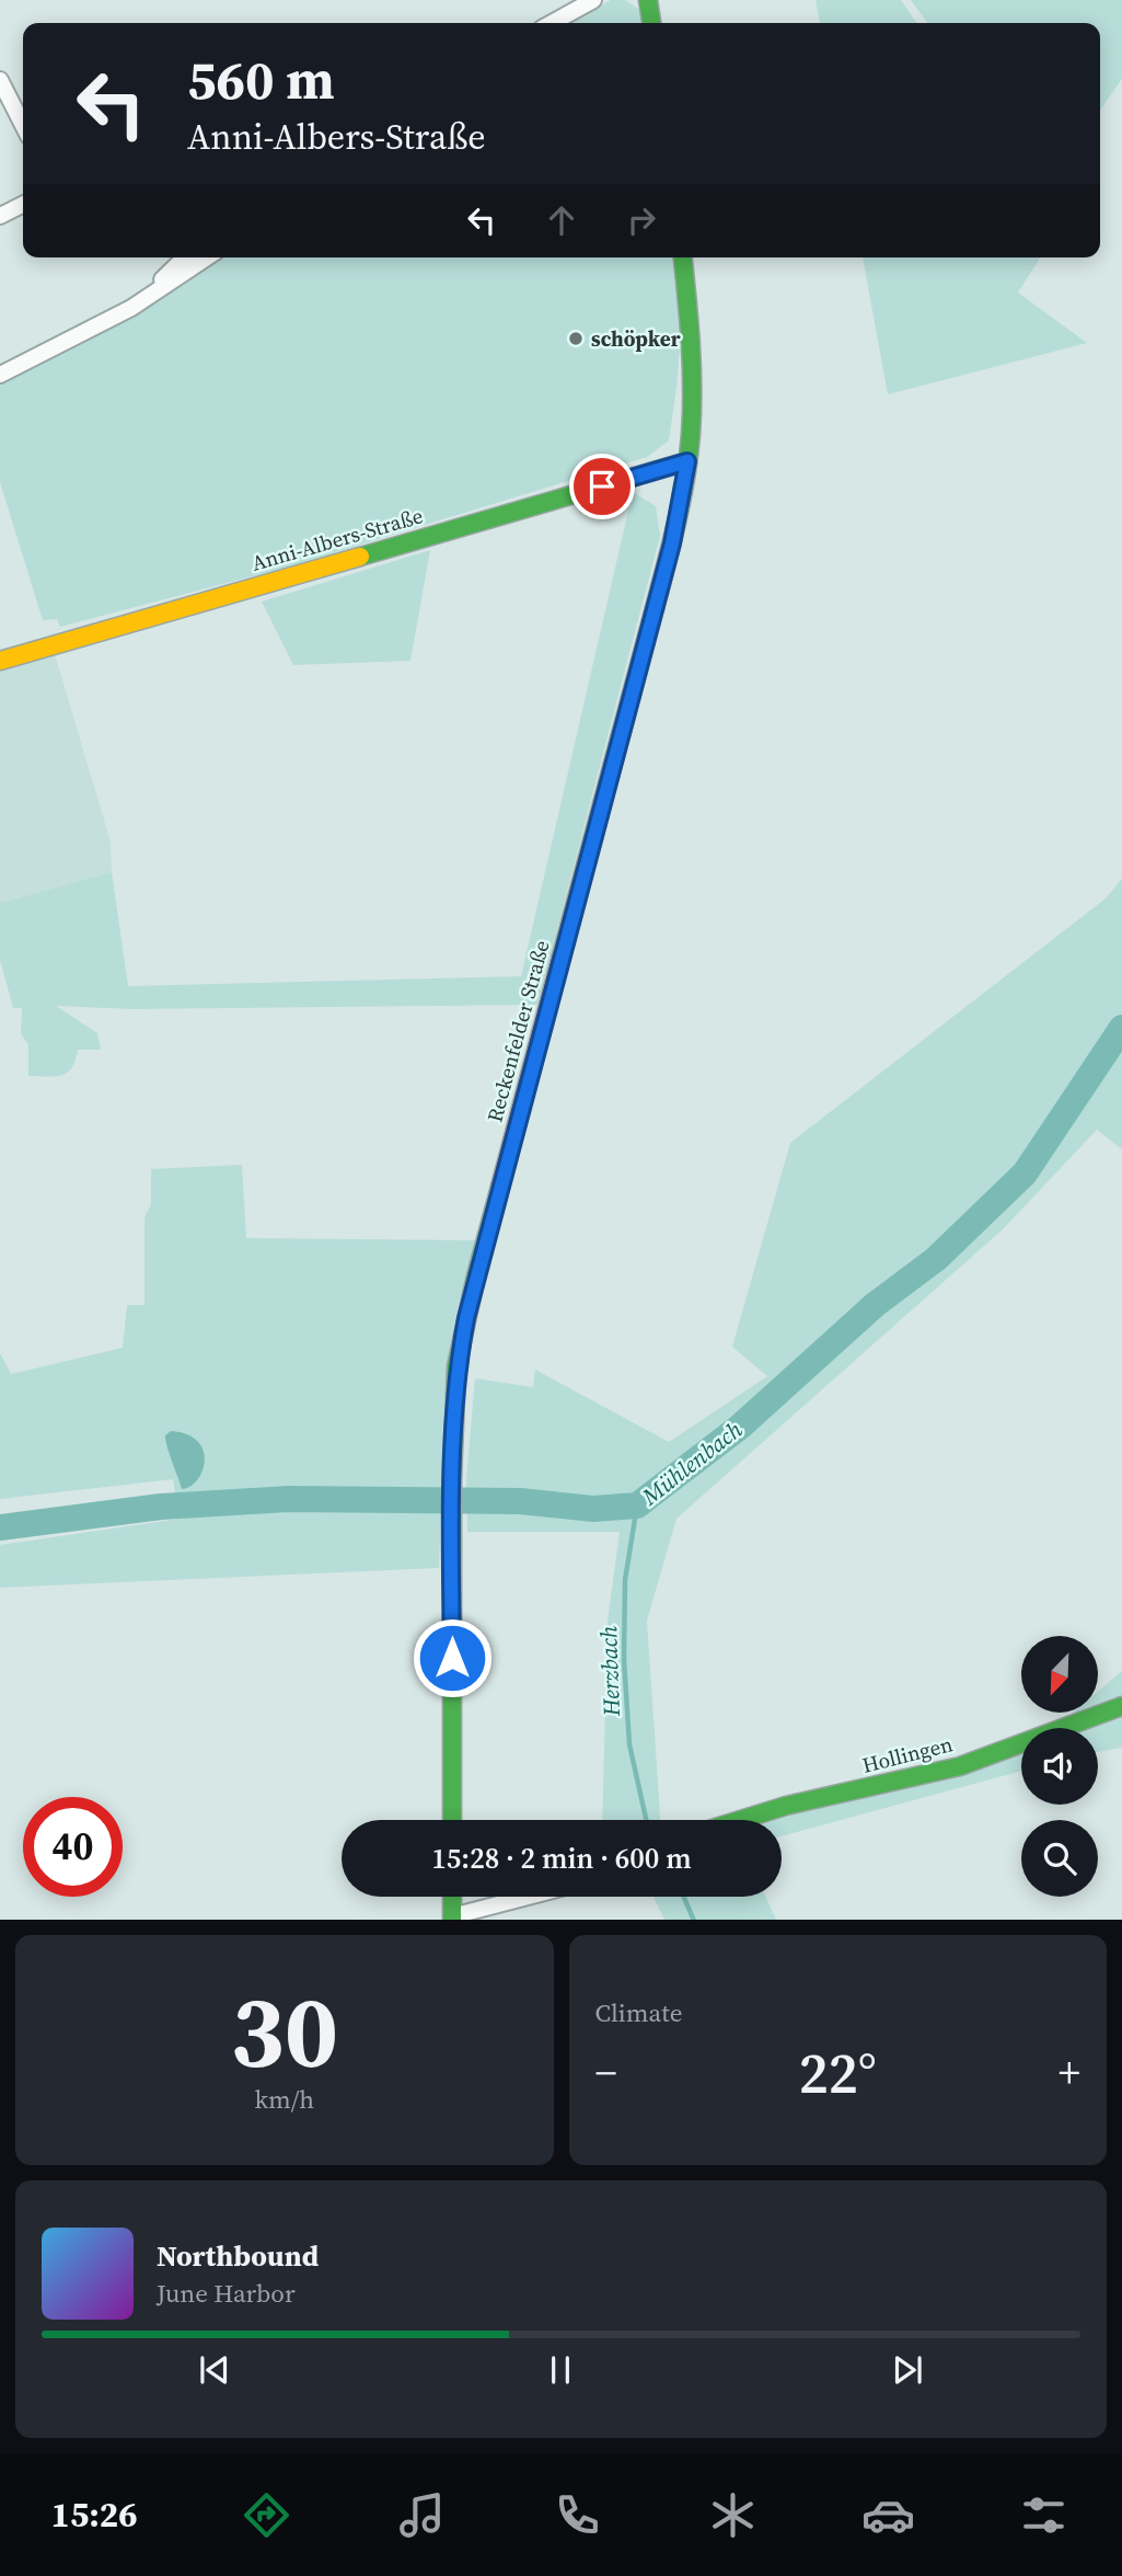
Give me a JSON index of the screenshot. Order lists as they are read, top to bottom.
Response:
{
  "streets": {
    "street": ["Anni-Albers-Straße", "Reckenfelder Straße", "Hollingen"]
  },
  "crossings": [
    ["Anni-Albers-Straße", "Reckenfelder Straße"]
  ],
  "water": ["Mühlenbach", "Herzbach"],
  "places": ["schöpker"],
  "north": "bottom left",
  "page": {
    "turn": ["560 m", "Anni-Albers-Straße"],
    "limit": "40",
    "trip": "15:28 · 2 min · 600 m",
    "tile": [
      ["30", "km/h"],
      "Climate"
    ],
    "heat": ["−", "22°", "+"],
    "song": ["Northbound", "June Harbor"],
    "tabs": "15:26"
  }
}
